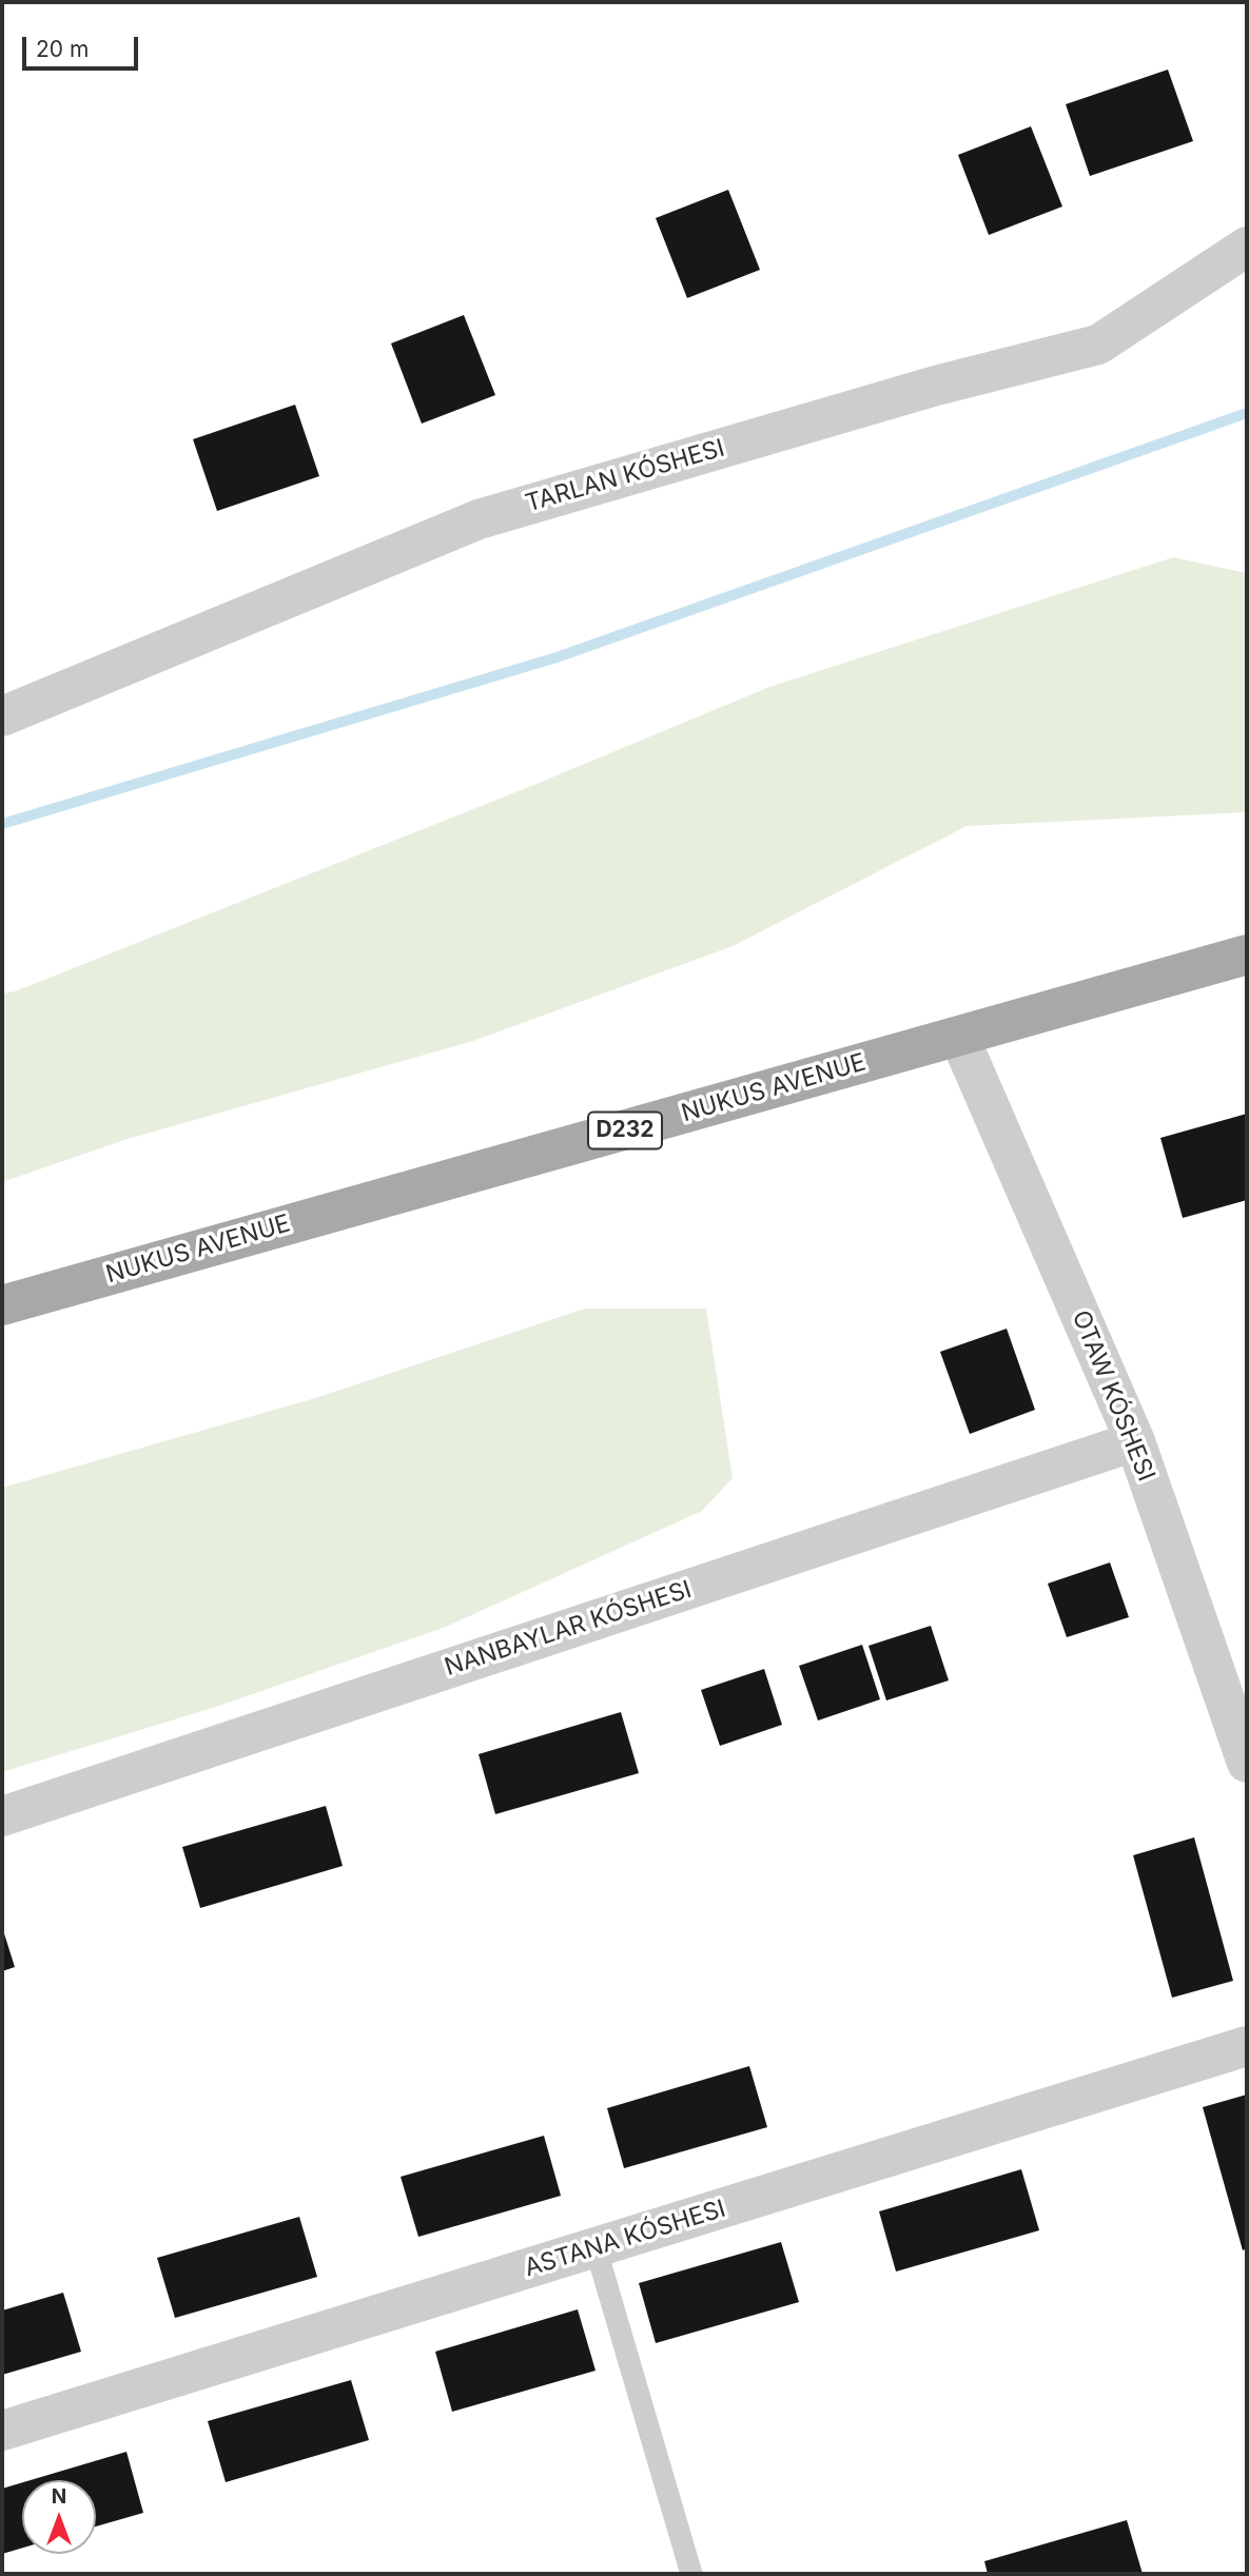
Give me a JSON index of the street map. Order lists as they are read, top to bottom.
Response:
{
  "streets": {
    "main road": ["NUKUS AVENUE", "D232"],
    "street": [
      "TARLAN KÓSHESI",
      "OTAW KÓSHESI",
      "NANBAYLAR KÓSHESI",
      "ASTANA KÓSHESI"
    ]
  },
  "crossings": [
    ["NUKUS AVENUE", "OTAW KÓSHESI"],
    ["OTAW KÓSHESI", "NANBAYLAR KÓSHESI"]
  ],
  "scale_bar": "20 m",
  "north": "top"
}
